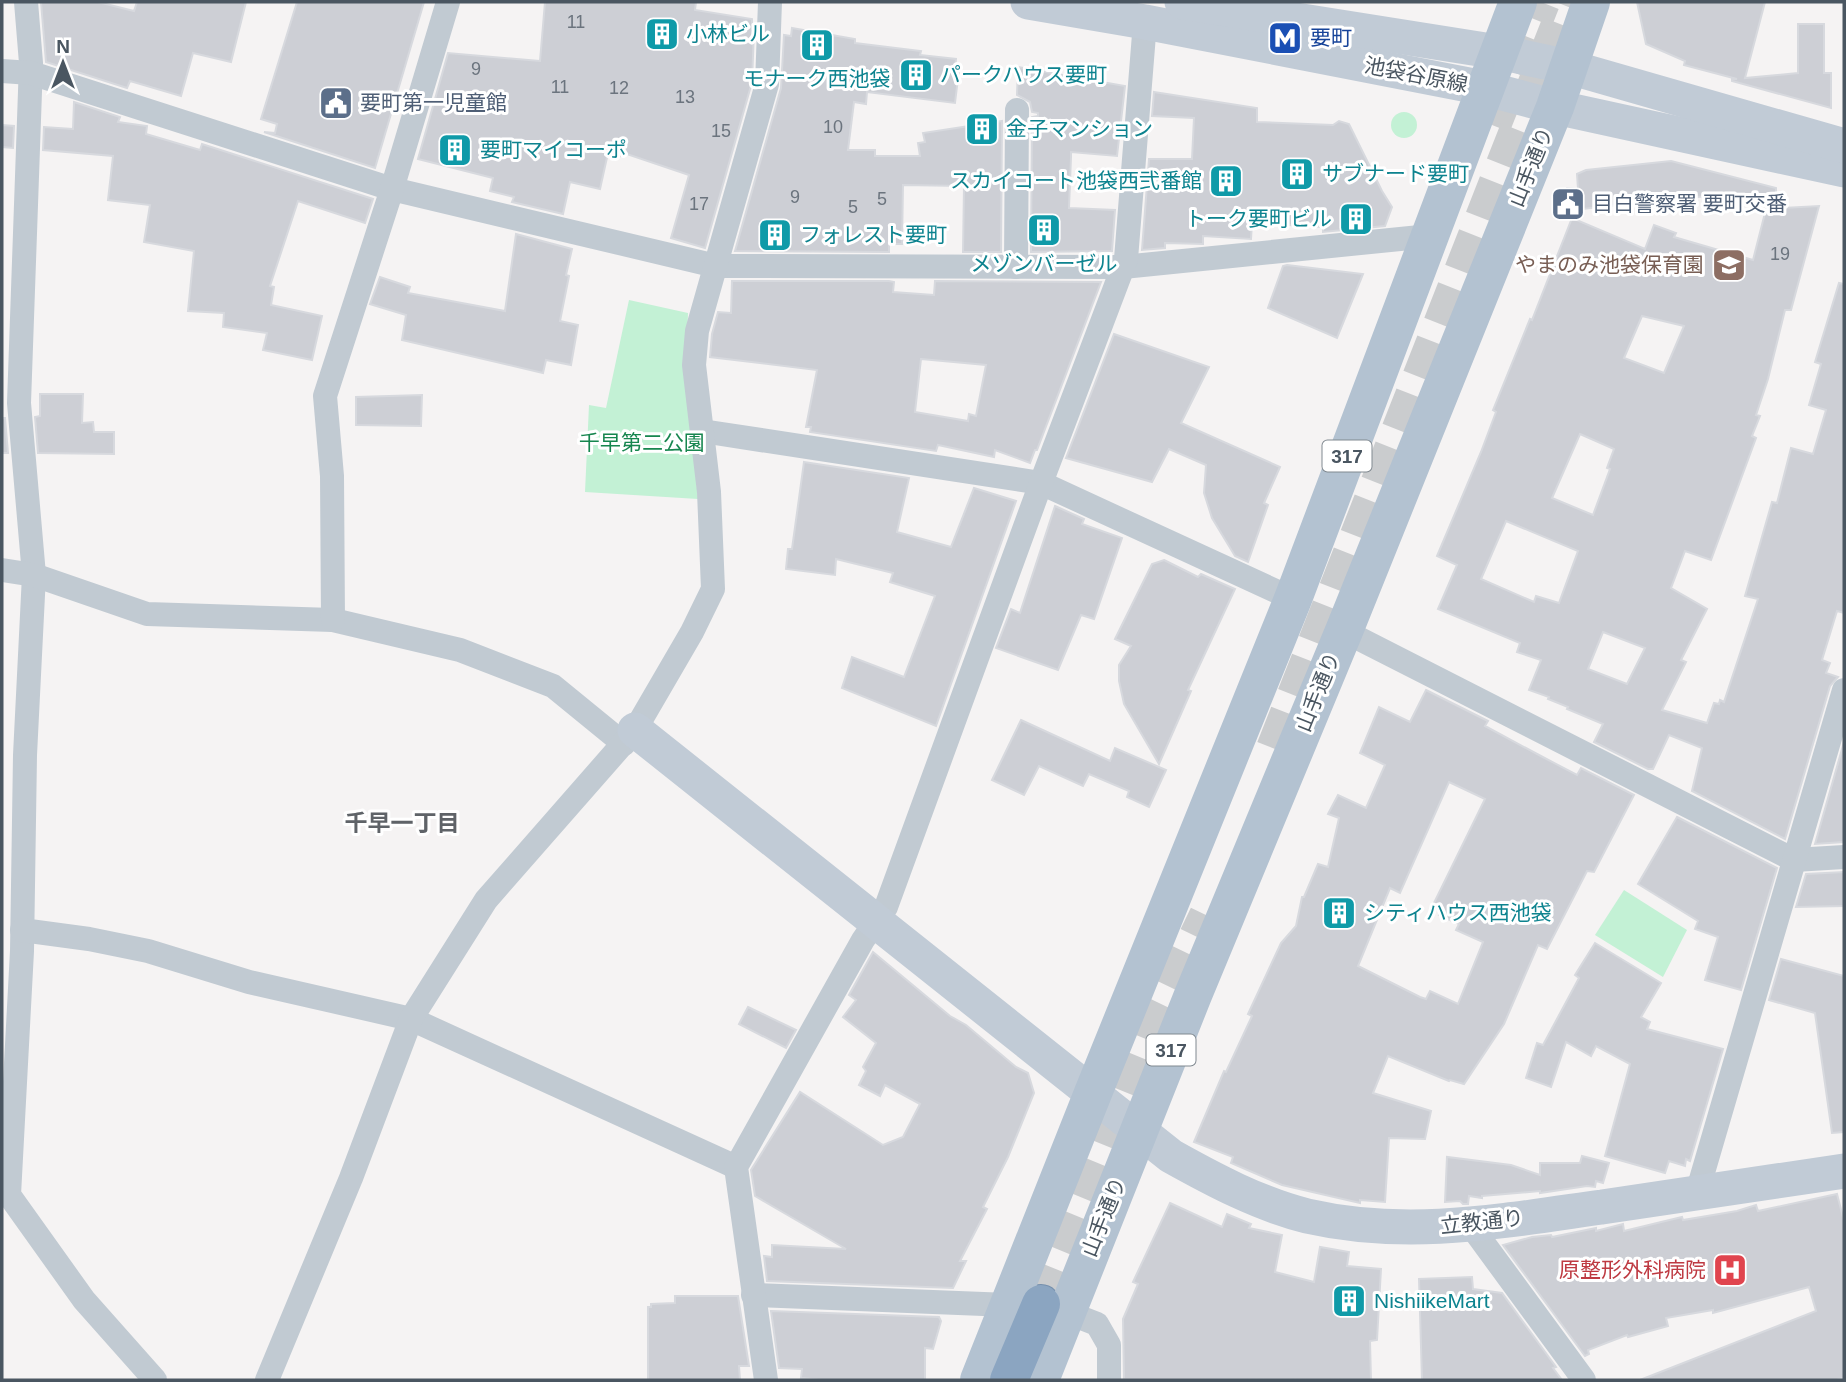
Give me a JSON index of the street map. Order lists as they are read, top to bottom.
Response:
{
  "streets": {
    "main road": ["山手通り", "317"],
    "street": ["池袋谷原線", "立教通り"]
  },
  "crossings": [
    ["池袋谷原線", "山手通り"],
    ["山手通り", "立教通り"]
  ],
  "districts": ["千早一丁目"],
  "parks": ["千早第二公園"],
  "places": {
    "building": [
      "小林ビル",
      "モナーク西池袋",
      "パークハウス要町",
      "金子マンション",
      "要町マイコーポ",
      "サブナード要町",
      "スカイコート池袋西弐番館",
      "トーク要町ビル",
      "メゾンバーゼル",
      "フォレスト要町",
      "シティハウス西池袋",
      "NishiikeMart"
    ],
    "metro station": ["要町"],
    "public building": ["要町第一児童館", "目白警察署 要町交番"],
    "school or university": ["やまのみ池袋保育園"],
    "hospital": ["原整形外科病院"]
  },
  "house_numbers": [
    "11",
    "9",
    "11",
    "12",
    "13",
    "10",
    "15",
    "9",
    "5",
    "17",
    "5",
    "19"
  ],
  "north": "top"
}
